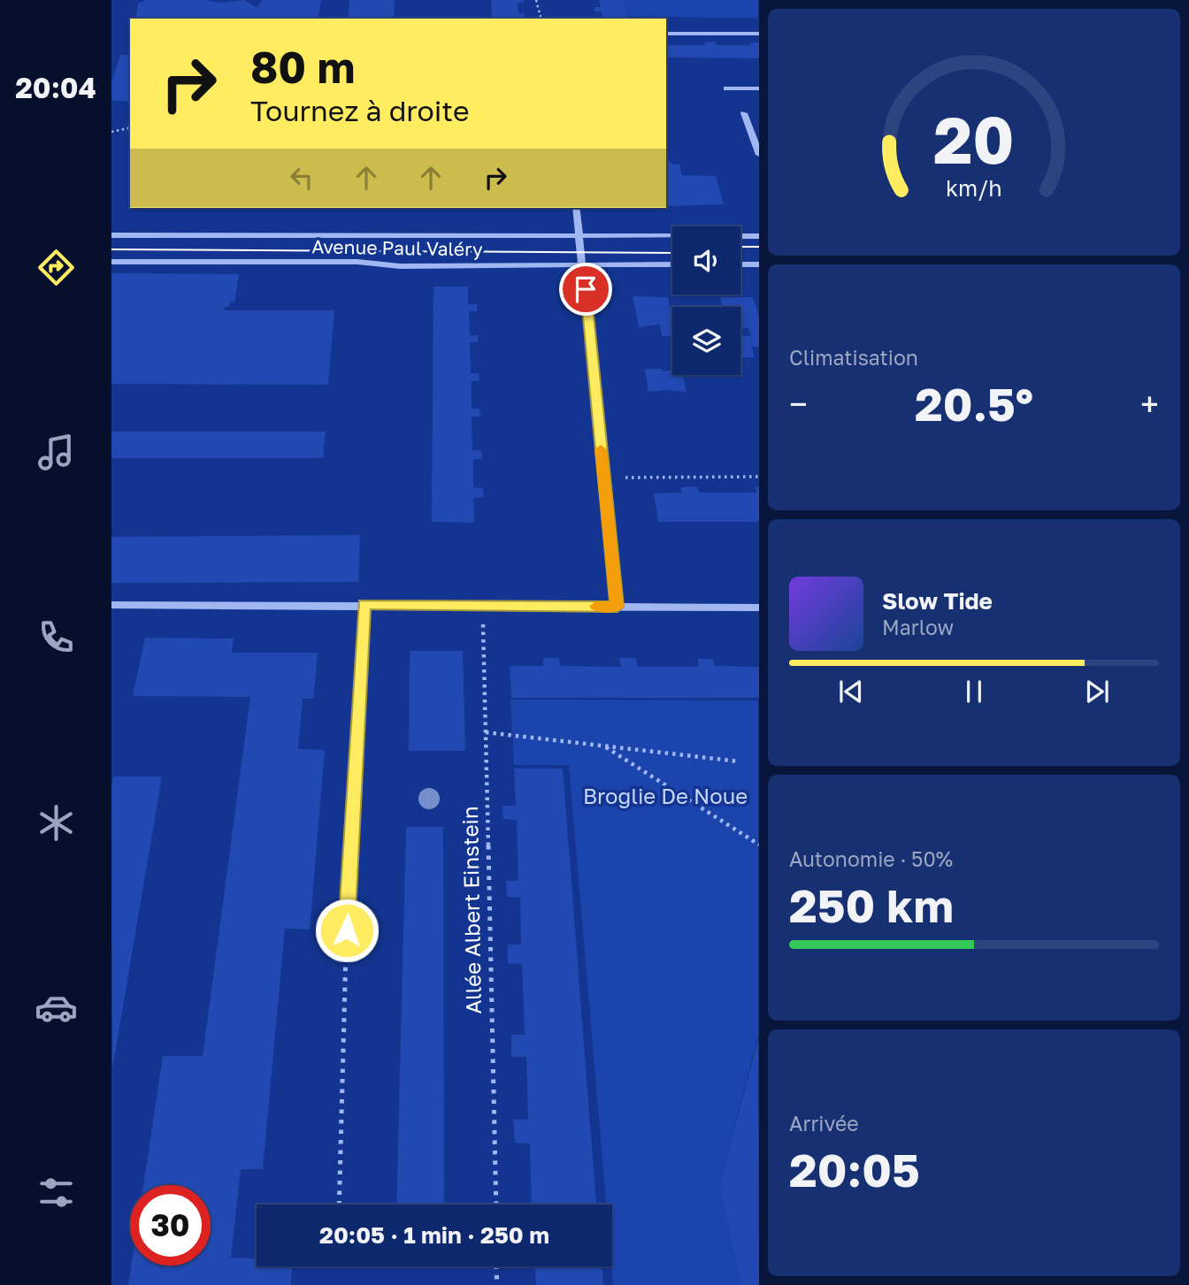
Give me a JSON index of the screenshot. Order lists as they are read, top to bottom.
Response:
{
  "streets": {
    "street": ["Avenue Paul Valéry"],
    "path": ["Allée Albert Einstein"]
  },
  "parks": ["Broglie De Noue"],
  "page": {
    "tabs": "20:04",
    "turn": ["80 m", "Tournez à droite"],
    "tile": [
      "Climatisation",
      ["Autonomie · 50%", "250 km"],
      ["Arrivée", "20:05"]
    ],
    "heat": ["−", "20.5°", "+"],
    "song": ["Slow Tide", "Marlow"],
    "limit": "30",
    "trip": "20:05 · 1 min · 250 m",
    "gauge": ["20", "km/h"]
  }
}
